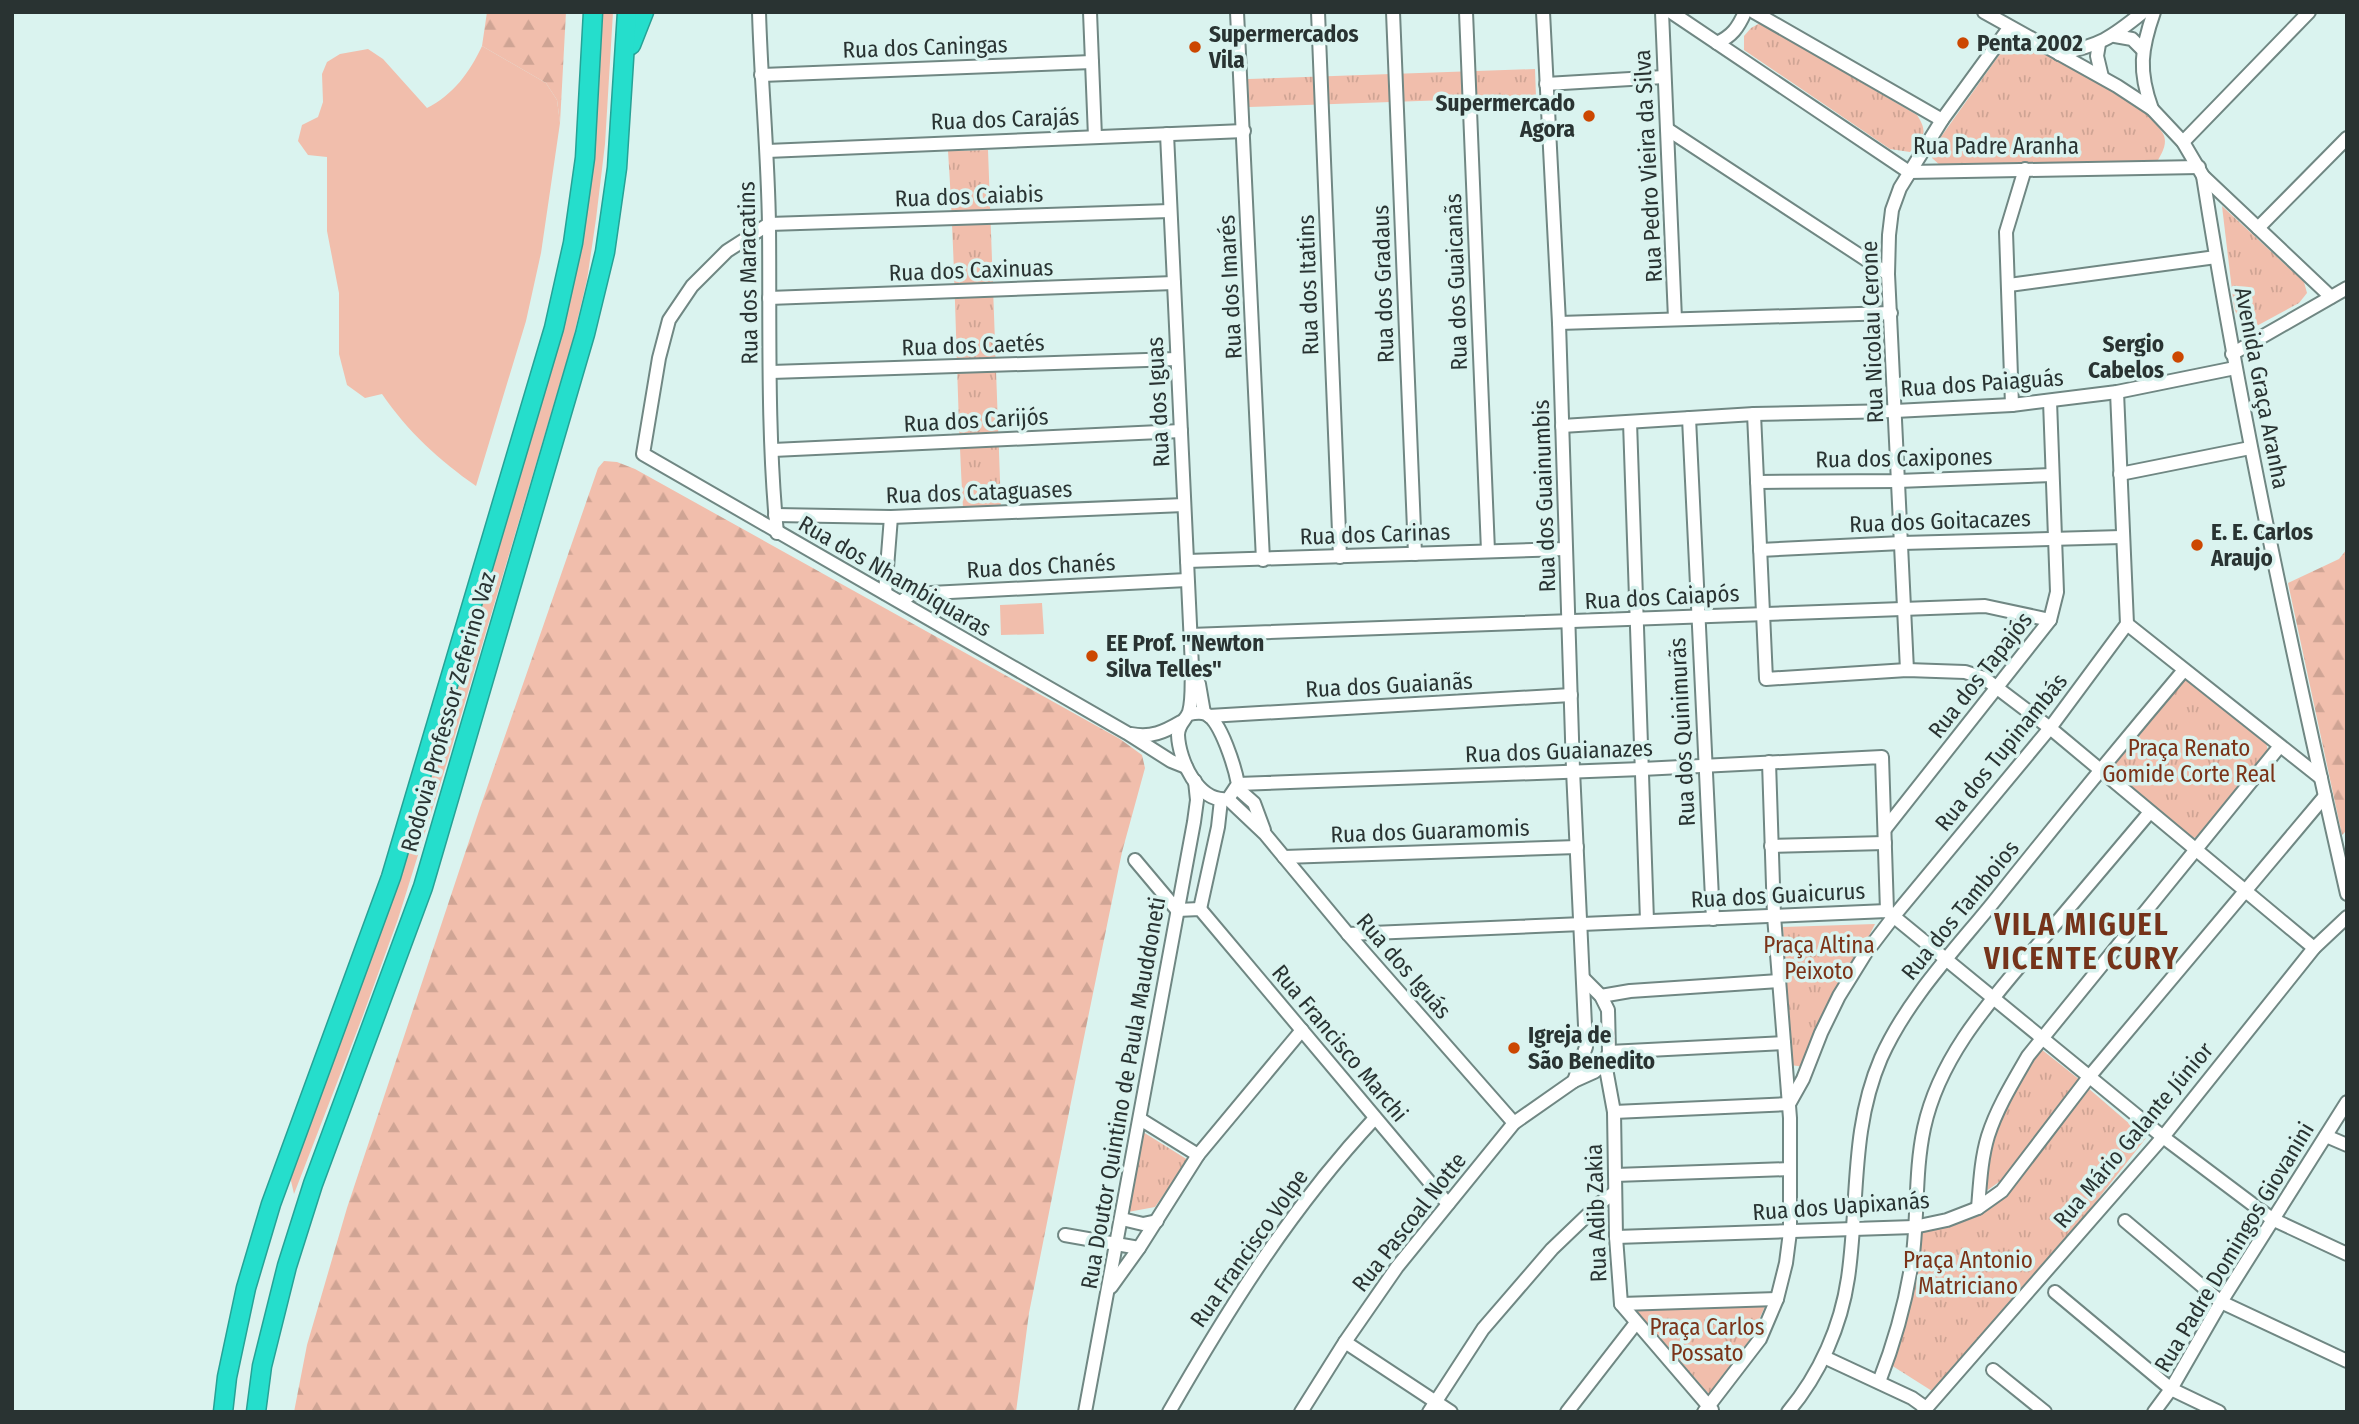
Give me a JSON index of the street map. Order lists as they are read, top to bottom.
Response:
{
  "streets": {
    "highway": ["Rodovia Professor Zeferino Vaz"],
    "street": [
      "Rua dos Caningas",
      "Rua dos Carajás",
      "Rua Padre Aranha",
      "Rua Pedro Vieira da Silva",
      "Rua dos Caiabis",
      "Rua dos Caxinuas",
      "Rua dos Maracatins",
      "Rua dos Guaicanãs",
      "Rua dos Gradaus",
      "Rua dos Itatins",
      "Rua dos Imarés",
      "Rua Nicolau Cerone",
      "Rua dos Caetés",
      "Rua dos Paiaguás",
      "Avenida Graça Aranha",
      "Rua dos Iguas",
      "Rua dos Carijós",
      "Rua dos Caxipones",
      "Rua dos Cataguases",
      "Rua dos Guainumbis",
      "Rua dos Goitacazes",
      "Rua dos Carinas",
      "Rua dos Chanés",
      "Rua dos Nhambiquaras",
      "Rua dos Caiapós",
      "Rua dos Tapajós",
      "Rua dos Guaianãs",
      "Rua dos Quinimurãs",
      "Rua dos Guaianazes",
      "Rua dos Tupinambás",
      "Rua dos Guaramomis",
      "Rua dos Guaicurus",
      "Rua dos Tamboios",
      "Rua dos Iguás",
      "Rua Francisco Marchi",
      "Rua Doutor Quintino de Paula Mauddoneti",
      "Rua Mário Galante Júnior",
      "Rua dos Uapixanás",
      "Rua Adib Zakia",
      "Rua Pascoal Notte",
      "Rua Padre Domingos Giovanini",
      "Rua Francisco Volpe"
    ]
  },
  "crossings": [
    ["Rua dos Caningas", "Rua dos Maracatins"],
    ["Rua dos Carajás", "Rua dos Maracatins"],
    ["Rua dos Carajás", "Rua dos Imarés"],
    ["Rua dos Carajás", "Rua dos Iguas"],
    ["Rua Padre Aranha", "Rua Nicolau Cerone"],
    ["Rua Padre Aranha", "Avenida Graça Aranha"],
    ["Rua dos Caiabis", "Rua dos Maracatins"],
    ["Rua dos Caiabis", "Rua dos Iguas"],
    ["Rua dos Caiabis", "Rua dos Nhambiquaras"],
    ["Rua dos Caxinuas", "Rua dos Maracatins"],
    ["Rua dos Caxinuas", "Rua dos Iguas"],
    ["Rua dos Maracatins", "Rua dos Caetés"],
    ["Rua dos Maracatins", "Rua dos Carijós"],
    ["Rua dos Maracatins", "Rua dos Cataguases"],
    ["Rua dos Maracatins", "Rua dos Nhambiquaras"],
    ["Rua dos Guaicanãs", "Rua dos Carinas"],
    ["Rua dos Gradaus", "Rua dos Carinas"],
    ["Rua dos Itatins", "Rua dos Carinas"],
    ["Rua dos Imarés", "Rua dos Carinas"],
    ["Rua Nicolau Cerone", "Rua dos Paiaguás"],
    ["Rua Nicolau Cerone", "Rua dos Caxipones"],
    ["Rua Nicolau Cerone", "Rua dos Goitacazes"],
    ["Rua Nicolau Cerone", "Rua dos Caiapós"],
    ["Rua dos Caetés", "Rua dos Iguas"],
    ["Rua dos Paiaguás", "Avenida Graça Aranha"],
    ["Rua dos Paiaguás", "Rua dos Guainumbis"],
    ["Rua dos Paiaguás", "Rua dos Tapajós"],
    ["Rua dos Paiaguás", "Rua dos Quinimurãs"],
    ["Avenida Graça Aranha", "Rua dos Uapixanás"],
    ["Rua dos Iguas", "Rua dos Carijós"],
    ["Rua dos Iguas", "Rua dos Cataguases"],
    ["Rua dos Iguas", "Rua dos Carinas"],
    ["Rua dos Iguas", "Rua dos Chanés"],
    ["Rua dos Iguas", "Rua dos Nhambiquaras"],
    ["Rua dos Iguas", "Rua dos Caiapós"],
    ["Rua dos Iguas", "Rua dos Guaianãs"],
    ["Rua dos Iguas", "Rua dos Guaianazes"],
    ["Rua dos Iguas", "Rua dos Iguás"],
    ["Rua dos Iguas", "Rua Doutor Quintino de Paula Mauddoneti"],
    ["Rua dos Caxipones", "Rua dos Tapajós"],
    ["Rua dos Guainumbis", "Rua dos Carinas"],
    ["Rua dos Guainumbis", "Rua dos Caiapós"],
    ["Rua dos Guainumbis", "Rua dos Guaianãs"],
    ["Rua dos Guainumbis", "Rua dos Guaianazes"],
    ["Rua dos Guainumbis", "Rua dos Guaramomis"],
    ["Rua dos Guainumbis", "Rua dos Guaicurus"],
    ["Rua dos Guainumbis", "Rua Pascoal Notte"],
    ["Rua dos Goitacazes", "Rua dos Tapajós"],
    ["Rua dos Chanés", "Rua dos Nhambiquaras"],
    ["Rua dos Caiapós", "Rua dos Tapajós"],
    ["Rua dos Caiapós", "Rua dos Quinimurãs"],
    ["Rua dos Tapajós", "Rua dos Guaianazes"],
    ["Rua dos Quinimurãs", "Rua dos Guaianazes"],
    ["Rua dos Quinimurãs", "Rua dos Guaicurus"],
    ["Rua dos Guaianazes", "Rua dos Tupinambás"],
    ["Rua dos Guaianazes", "Rua dos Iguás"],
    ["Rua dos Tupinambás", "Rua dos Guaicurus"],
    ["Rua dos Tupinambás", "Rua dos Uapixanás"],
    ["Rua dos Tupinambás", "Rua Adib Zakia"],
    ["Rua dos Guaramomis", "Rua dos Iguás"],
    ["Rua dos Guaicurus", "Rua dos Tamboios"],
    ["Rua dos Guaicurus", "Rua dos Iguás"],
    ["Rua dos Guaicurus", "Rua Mário Galante Júnior"],
    ["Rua dos Guaicurus", "Rua dos Uapixanás"],
    ["Rua dos Guaicurus", "Rua Padre Domingos Giovanini"],
    ["Rua dos Tamboios", "Rua dos Uapixanás"],
    ["Rua dos Iguás", "Rua Pascoal Notte"],
    ["Rua Francisco Marchi", "Rua Pascoal Notte"],
    ["Rua Francisco Marchi", "Rua Francisco Volpe"],
    ["Rua dos Uapixanás", "Rua Adib Zakia"]
  ],
  "districts": ["VILA MIGUEL VICENTE CURY"],
  "parks": [
    "Praça Renato Gomide Corte Real",
    "Praça Altina Peixoto",
    "Praça Antonio Matriciano",
    "Praça Carlos Possato"
  ],
  "places": [
    "Penta 2002",
    "Supermercados Vila",
    "Supermercado Agora",
    "Sergio Cabelos",
    "E. E. Carlos Araujo",
    "EE Prof. \"Newton Silva Telles\"",
    "Igreja de São Benedito"
  ]
}
